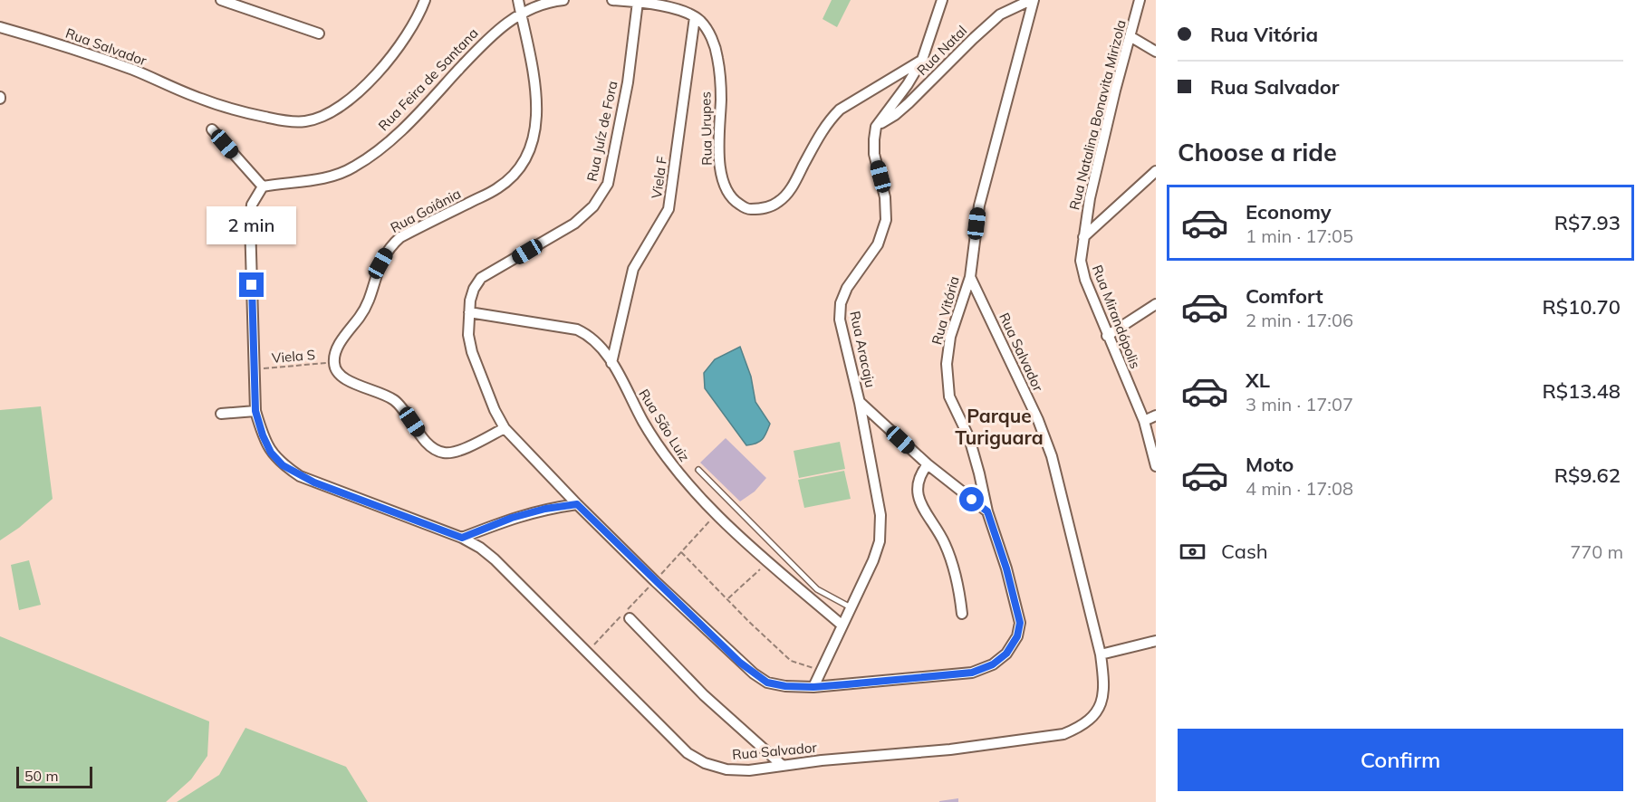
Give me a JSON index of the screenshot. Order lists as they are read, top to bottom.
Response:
{
  "streets": {
    "street": [
      "Rua Salvador",
      "Rua Natal",
      "Rua Feira de Santana",
      "Rua Natalina Bonavita Mirizola",
      "Rua Urupes",
      "Rua Juíz de Fora",
      "Viela F",
      "Rua Goiânia",
      "Rua Vitória",
      "Rua Mirandópolis",
      "Rua Aracaju",
      "Rua São Luiz"
    ],
    "path": ["Viela S"]
  },
  "crossings": [
    ["Rua Salvador", "Rua Feira de Santana"],
    ["Rua Salvador", "Rua Vitória"],
    ["Rua Salvador", "Viela S"],
    ["Rua Natal", "Rua Vitória"],
    ["Rua Natal", "Rua Aracaju"],
    ["Rua Feira de Santana", "Rua Goiânia"],
    ["Rua Natalina Bonavita Mirizola", "Rua Mirandópolis"],
    ["Rua Urupes", "Viela F"],
    ["Rua Juíz de Fora", "Rua Vitória"],
    ["Rua Juíz de Fora", "Rua São Luiz"],
    ["Viela F", "Rua São Luiz"],
    ["Rua Goiânia", "Viela S"],
    ["Rua Vitória", "Rua Aracaju"],
    ["Rua Aracaju", "Rua São Luiz"]
  ],
  "districts": ["Parque Turiguara"],
  "scale_bar": "50 m",
  "page": {
    "banner": ["Rua Vitória", "Rua Salvador"],
    "heading": "Choose a ride",
    "list": [
      {
        "name": "Economy",
        "note": "1 min · 17:05",
        "value": "R$7.93"
      },
      {
        "name": "Comfort",
        "note": "2 min · 17:06",
        "value": "R$10.70"
      },
      {
        "name": "XL",
        "note": "3 min · 17:07",
        "value": "R$13.48"
      },
      {
        "name": "Moto",
        "note": "4 min · 17:08",
        "value": "R$9.62"
      }
    ],
    "bubble": "2 min",
    "pay": ["Cash", "770 m"],
    "buttons": "Confirm",
    "scale": "50 m"
  }
}
